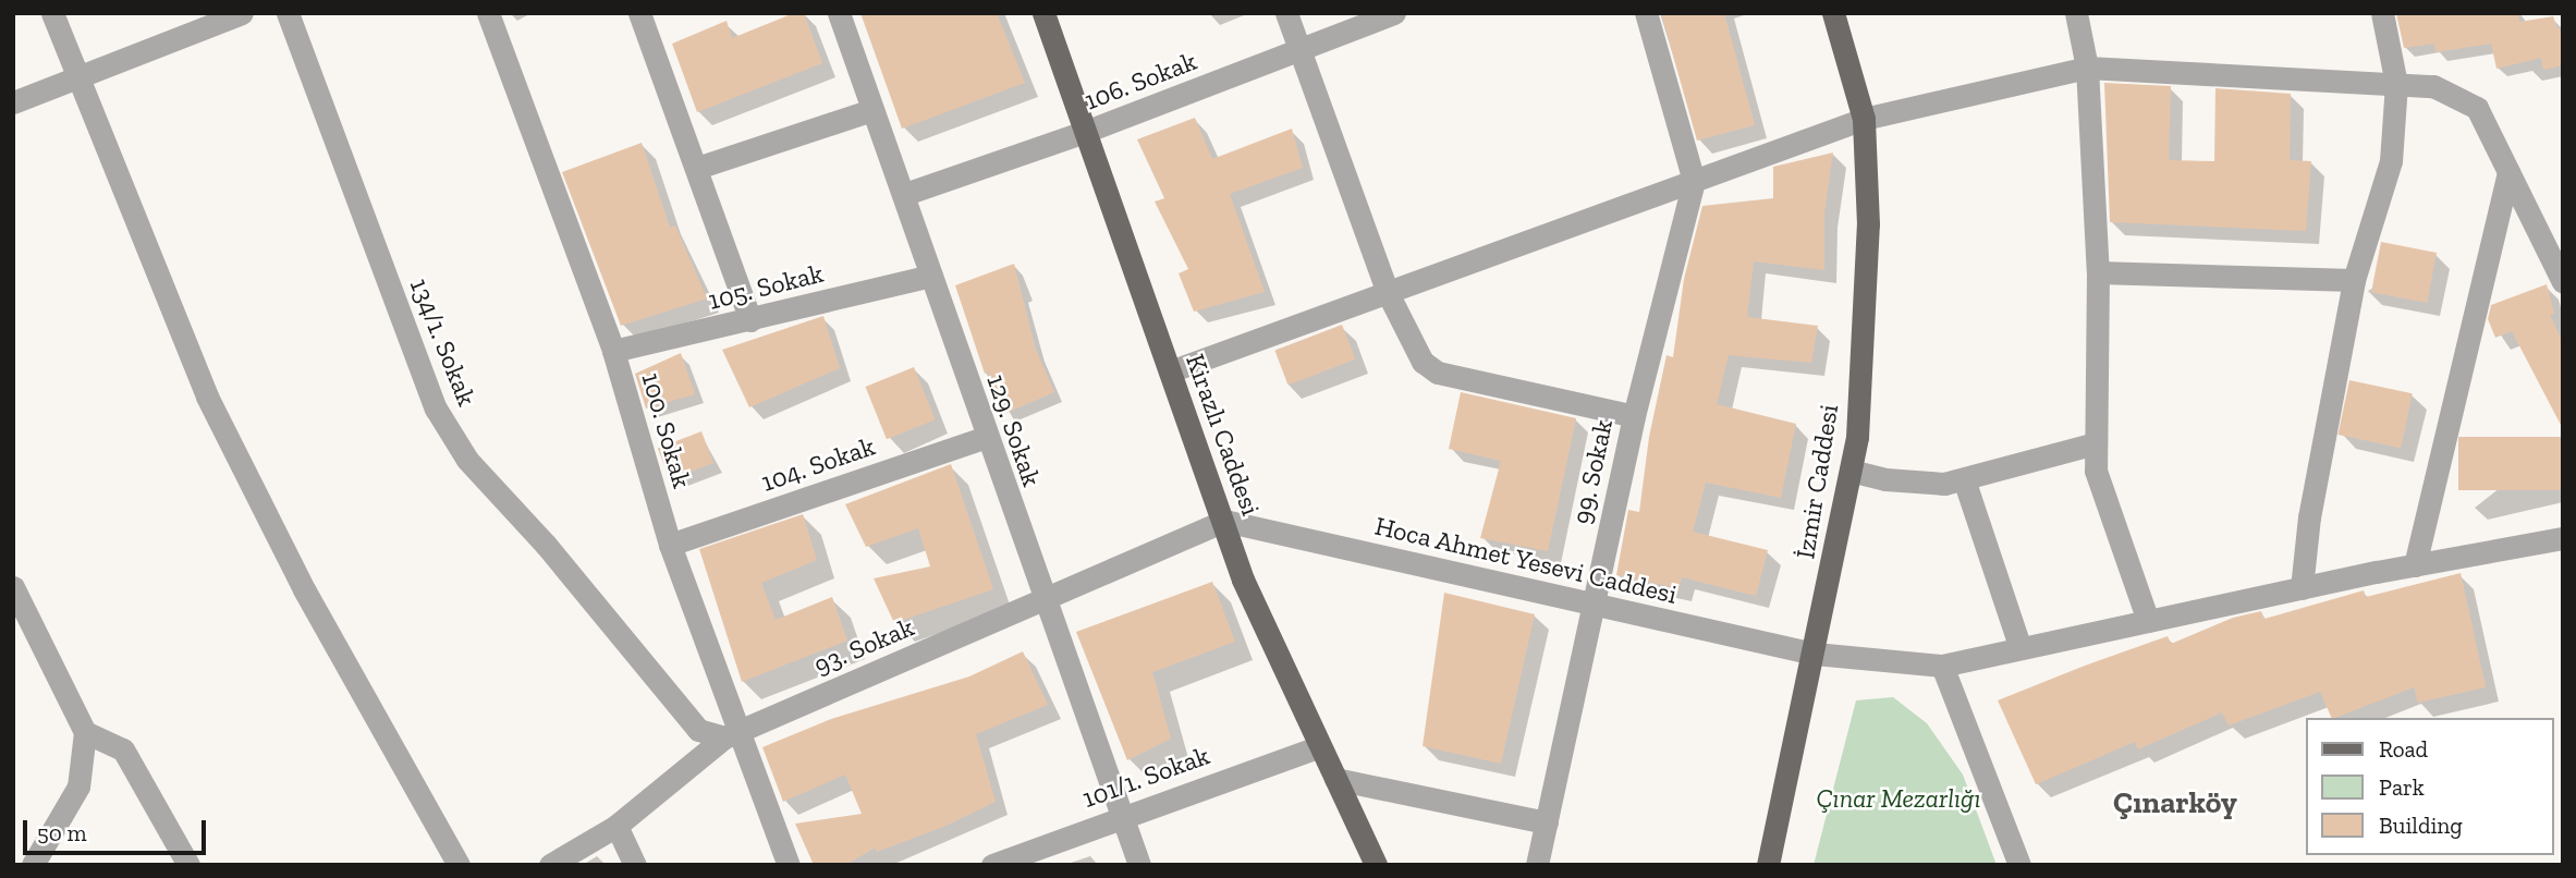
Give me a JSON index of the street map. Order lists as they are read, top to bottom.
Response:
{
  "streets": {
    "main road": ["Kirazlı Caddesi", "İzmir Caddesi"],
    "street": [
      "106. Sokak",
      "105. Sokak",
      "134/1. Sokak",
      "100. Sokak",
      "129. Sokak",
      "104. Sokak",
      "99. Sokak",
      "Hoca Ahmet Yesevi Caddesi",
      "93. Sokak",
      "101/1. Sokak"
    ]
  },
  "crossings": [
    ["106. Sokak", "129. Sokak"],
    ["106. Sokak", "Kirazlı Caddesi"],
    ["105. Sokak", "100. Sokak"],
    ["105. Sokak", "129. Sokak"],
    ["134/1. Sokak", "100. Sokak"],
    ["134/1. Sokak", "93. Sokak"],
    ["100. Sokak", "104. Sokak"],
    ["100. Sokak", "93. Sokak"],
    ["129. Sokak", "104. Sokak"],
    ["129. Sokak", "93. Sokak"],
    ["129. Sokak", "101/1. Sokak"],
    ["Kirazlı Caddesi", "Hoca Ahmet Yesevi Caddesi"],
    ["Kirazlı Caddesi", "93. Sokak"],
    ["Kirazlı Caddesi", "101/1. Sokak"],
    ["99. Sokak", "Hoca Ahmet Yesevi Caddesi"],
    ["İzmir Caddesi", "Hoca Ahmet Yesevi Caddesi"],
    ["Hoca Ahmet Yesevi Caddesi", "93. Sokak"]
  ],
  "districts": ["Çınarköy"],
  "parks": ["Çınar Mezarlığı"],
  "legend": ["Road", "Park", "Building"],
  "scale_bar": "50 m"
}
